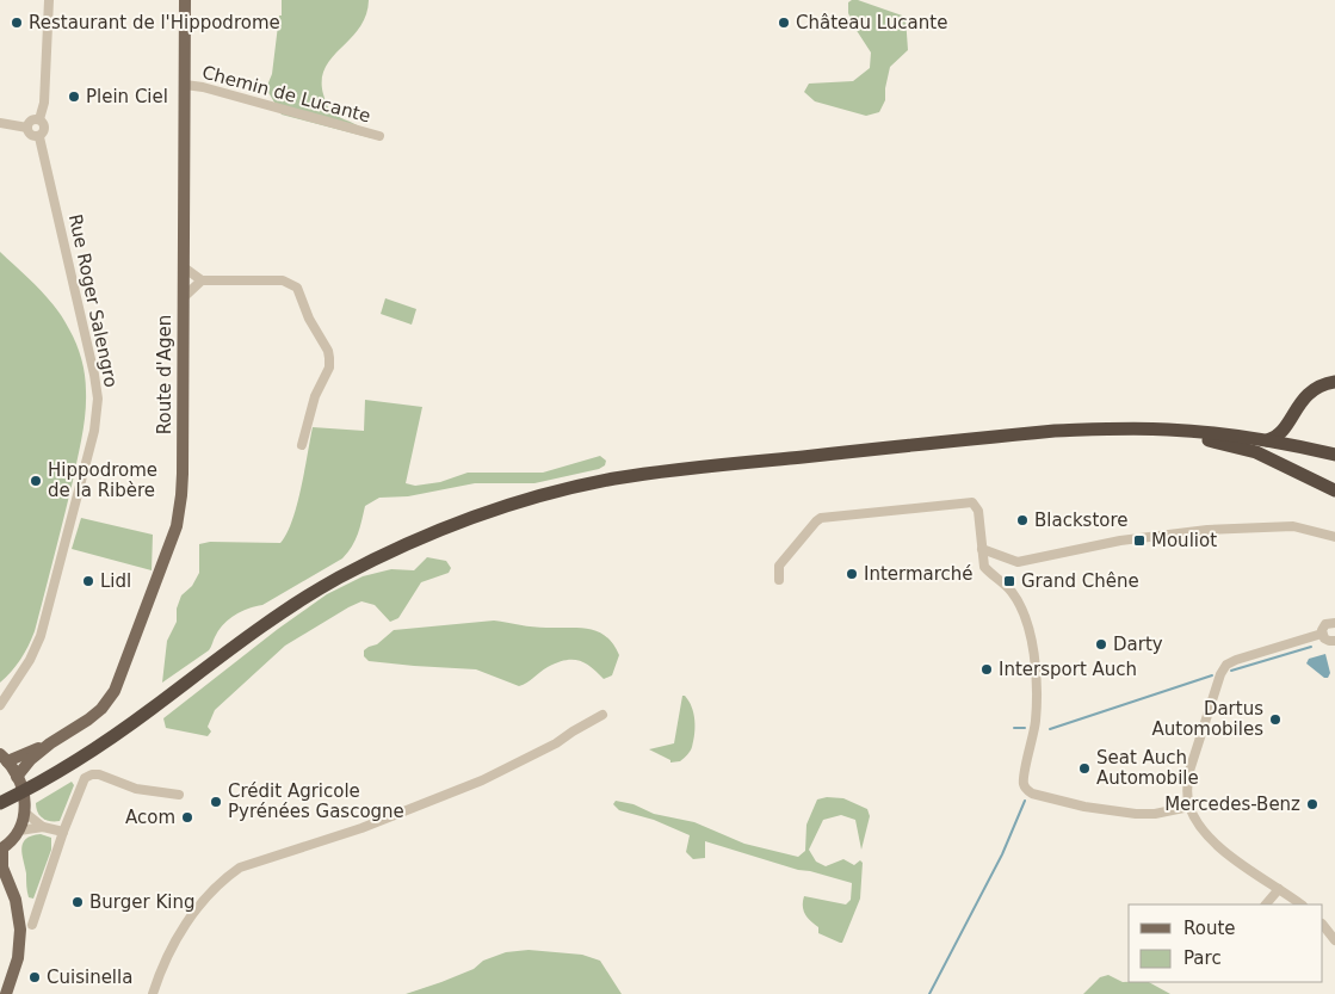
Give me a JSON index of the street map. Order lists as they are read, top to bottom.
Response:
{
  "streets": {
    "main road": ["Route d'Agen"],
    "street": ["Chemin de Lucante", "Rue Roger Salengro"]
  },
  "crossings": [
    ["Chemin de Lucante", "Route d'Agen"]
  ],
  "places": {
    "other": [
      "Restaurant de l'Hippodrome",
      "Château Lucante",
      "Plein Ciel",
      "Hippodrome de la Ribère",
      "Blackstore",
      "Intermarché",
      "Lidl",
      "Darty",
      "Intersport Auch",
      "Dartus Automobiles",
      "Seat Auch Automobile",
      "Crédit Agricole Pyrénées Gascogne",
      "Mercedes-Benz",
      "Acom",
      "Burger King",
      "Cuisinella"
    ],
    "transit": ["Mouliot", "Grand Chêne"]
  },
  "legend": ["Route", "Parc"]
}
